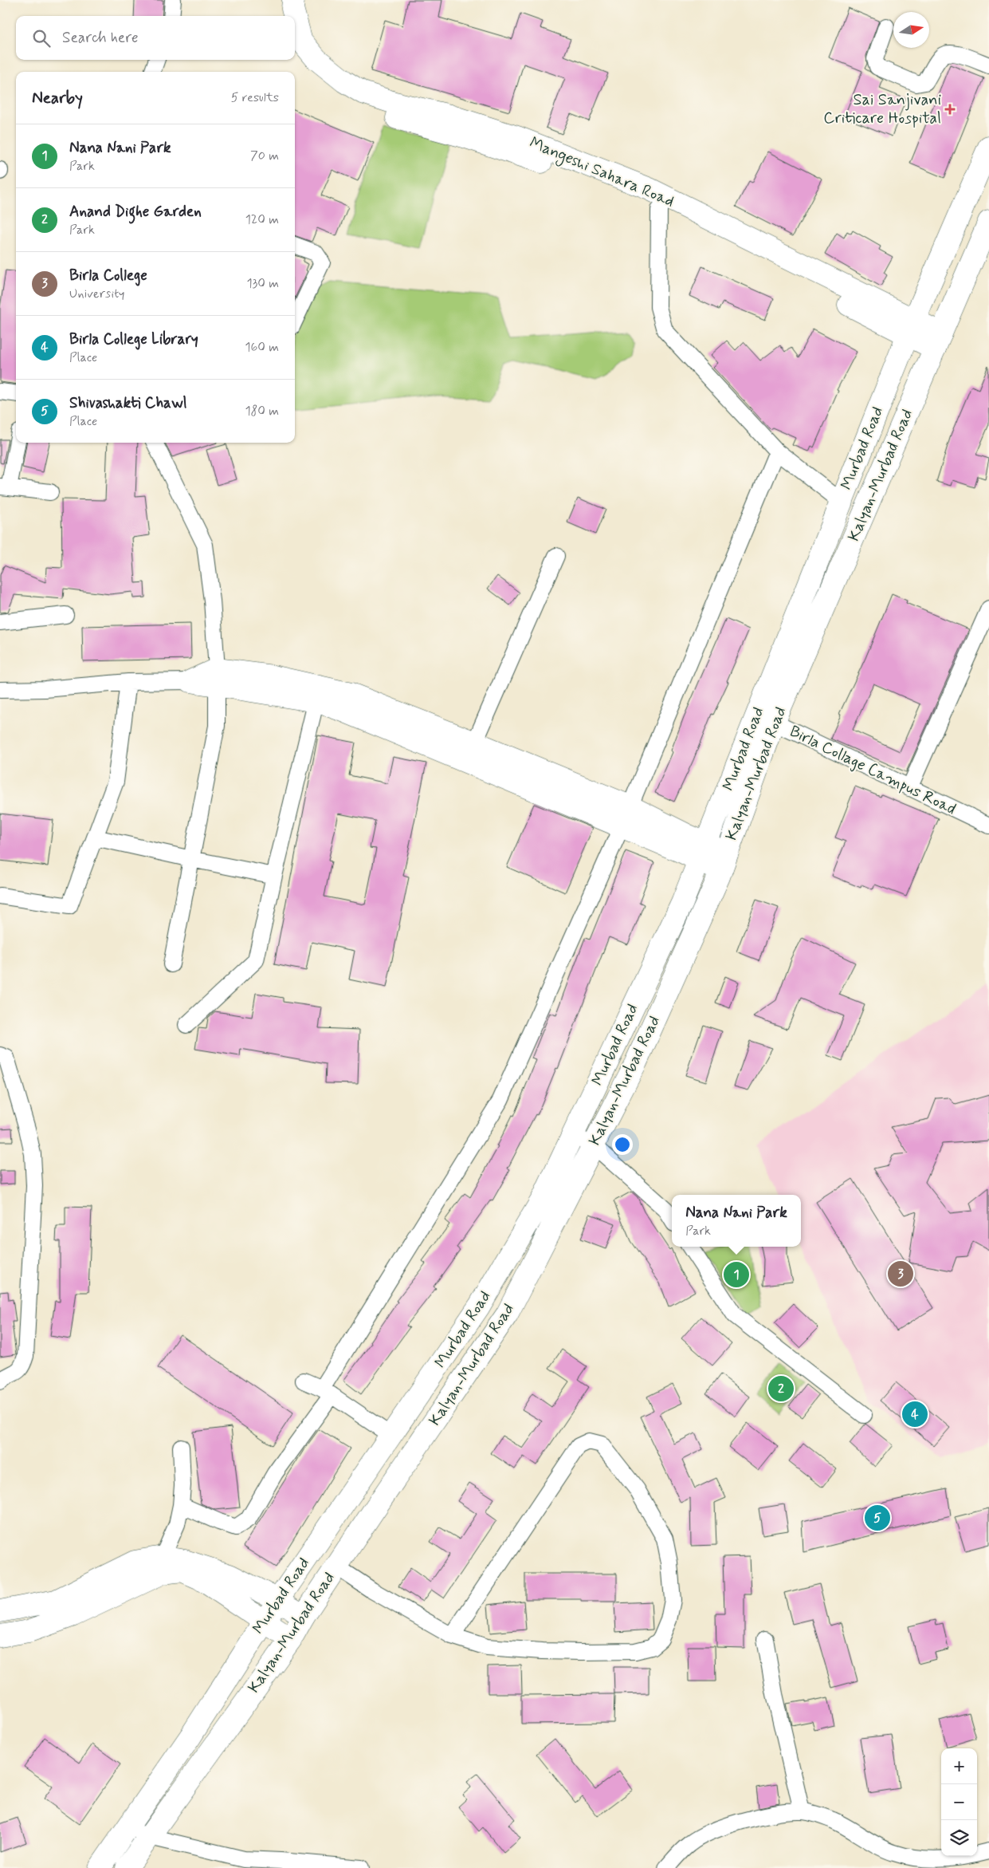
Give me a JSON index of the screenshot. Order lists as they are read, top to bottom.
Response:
{
  "streets": {
    "main road": ["Mangeshi Sahara Road", "Murbad Road", "Kalyan-Murbad Road"],
    "street": ["Birla Collage Campus Road"]
  },
  "crossings": [
    ["Mangeshi Sahara Road", "Murbad Road"],
    ["Mangeshi Sahara Road", "Kalyan-Murbad Road"],
    ["Murbad Road", "Kalyan-Murbad Road"],
    ["Murbad Road", "Birla Collage Campus Road"],
    ["Kalyan-Murbad Road", "Birla Collage Campus Road"]
  ],
  "places": {
    "health": ["Sai Sanjivani Criticare Hospital"]
  },
  "north": "right",
  "page": {
    "search": "Search here",
    "heading": ["Nearby", "5 results"],
    "list": [
      {
        "mark": "1",
        "name": "Nana Nani Park",
        "note": "Park",
        "value": "70 m"
      },
      {
        "mark": "2",
        "name": "Anand Dighe Garden",
        "note": "Park",
        "value": "120 m"
      },
      {
        "mark": "3",
        "name": "Birla College",
        "note": "University",
        "value": "130 m"
      },
      {
        "mark": "4",
        "name": "Birla College Library",
        "note": "Place",
        "value": "160 m"
      },
      {
        "mark": "5",
        "name": "Shivashakti Chawl",
        "note": "Place",
        "value": "180 m"
      }
    ],
    "popup": ["Nana Nani Park", "Park"],
    "pins": [
      "3",
      "1",
      "2",
      "4",
      "5"
    ],
    "map_buttons": ["+", "−"]
  }
}
